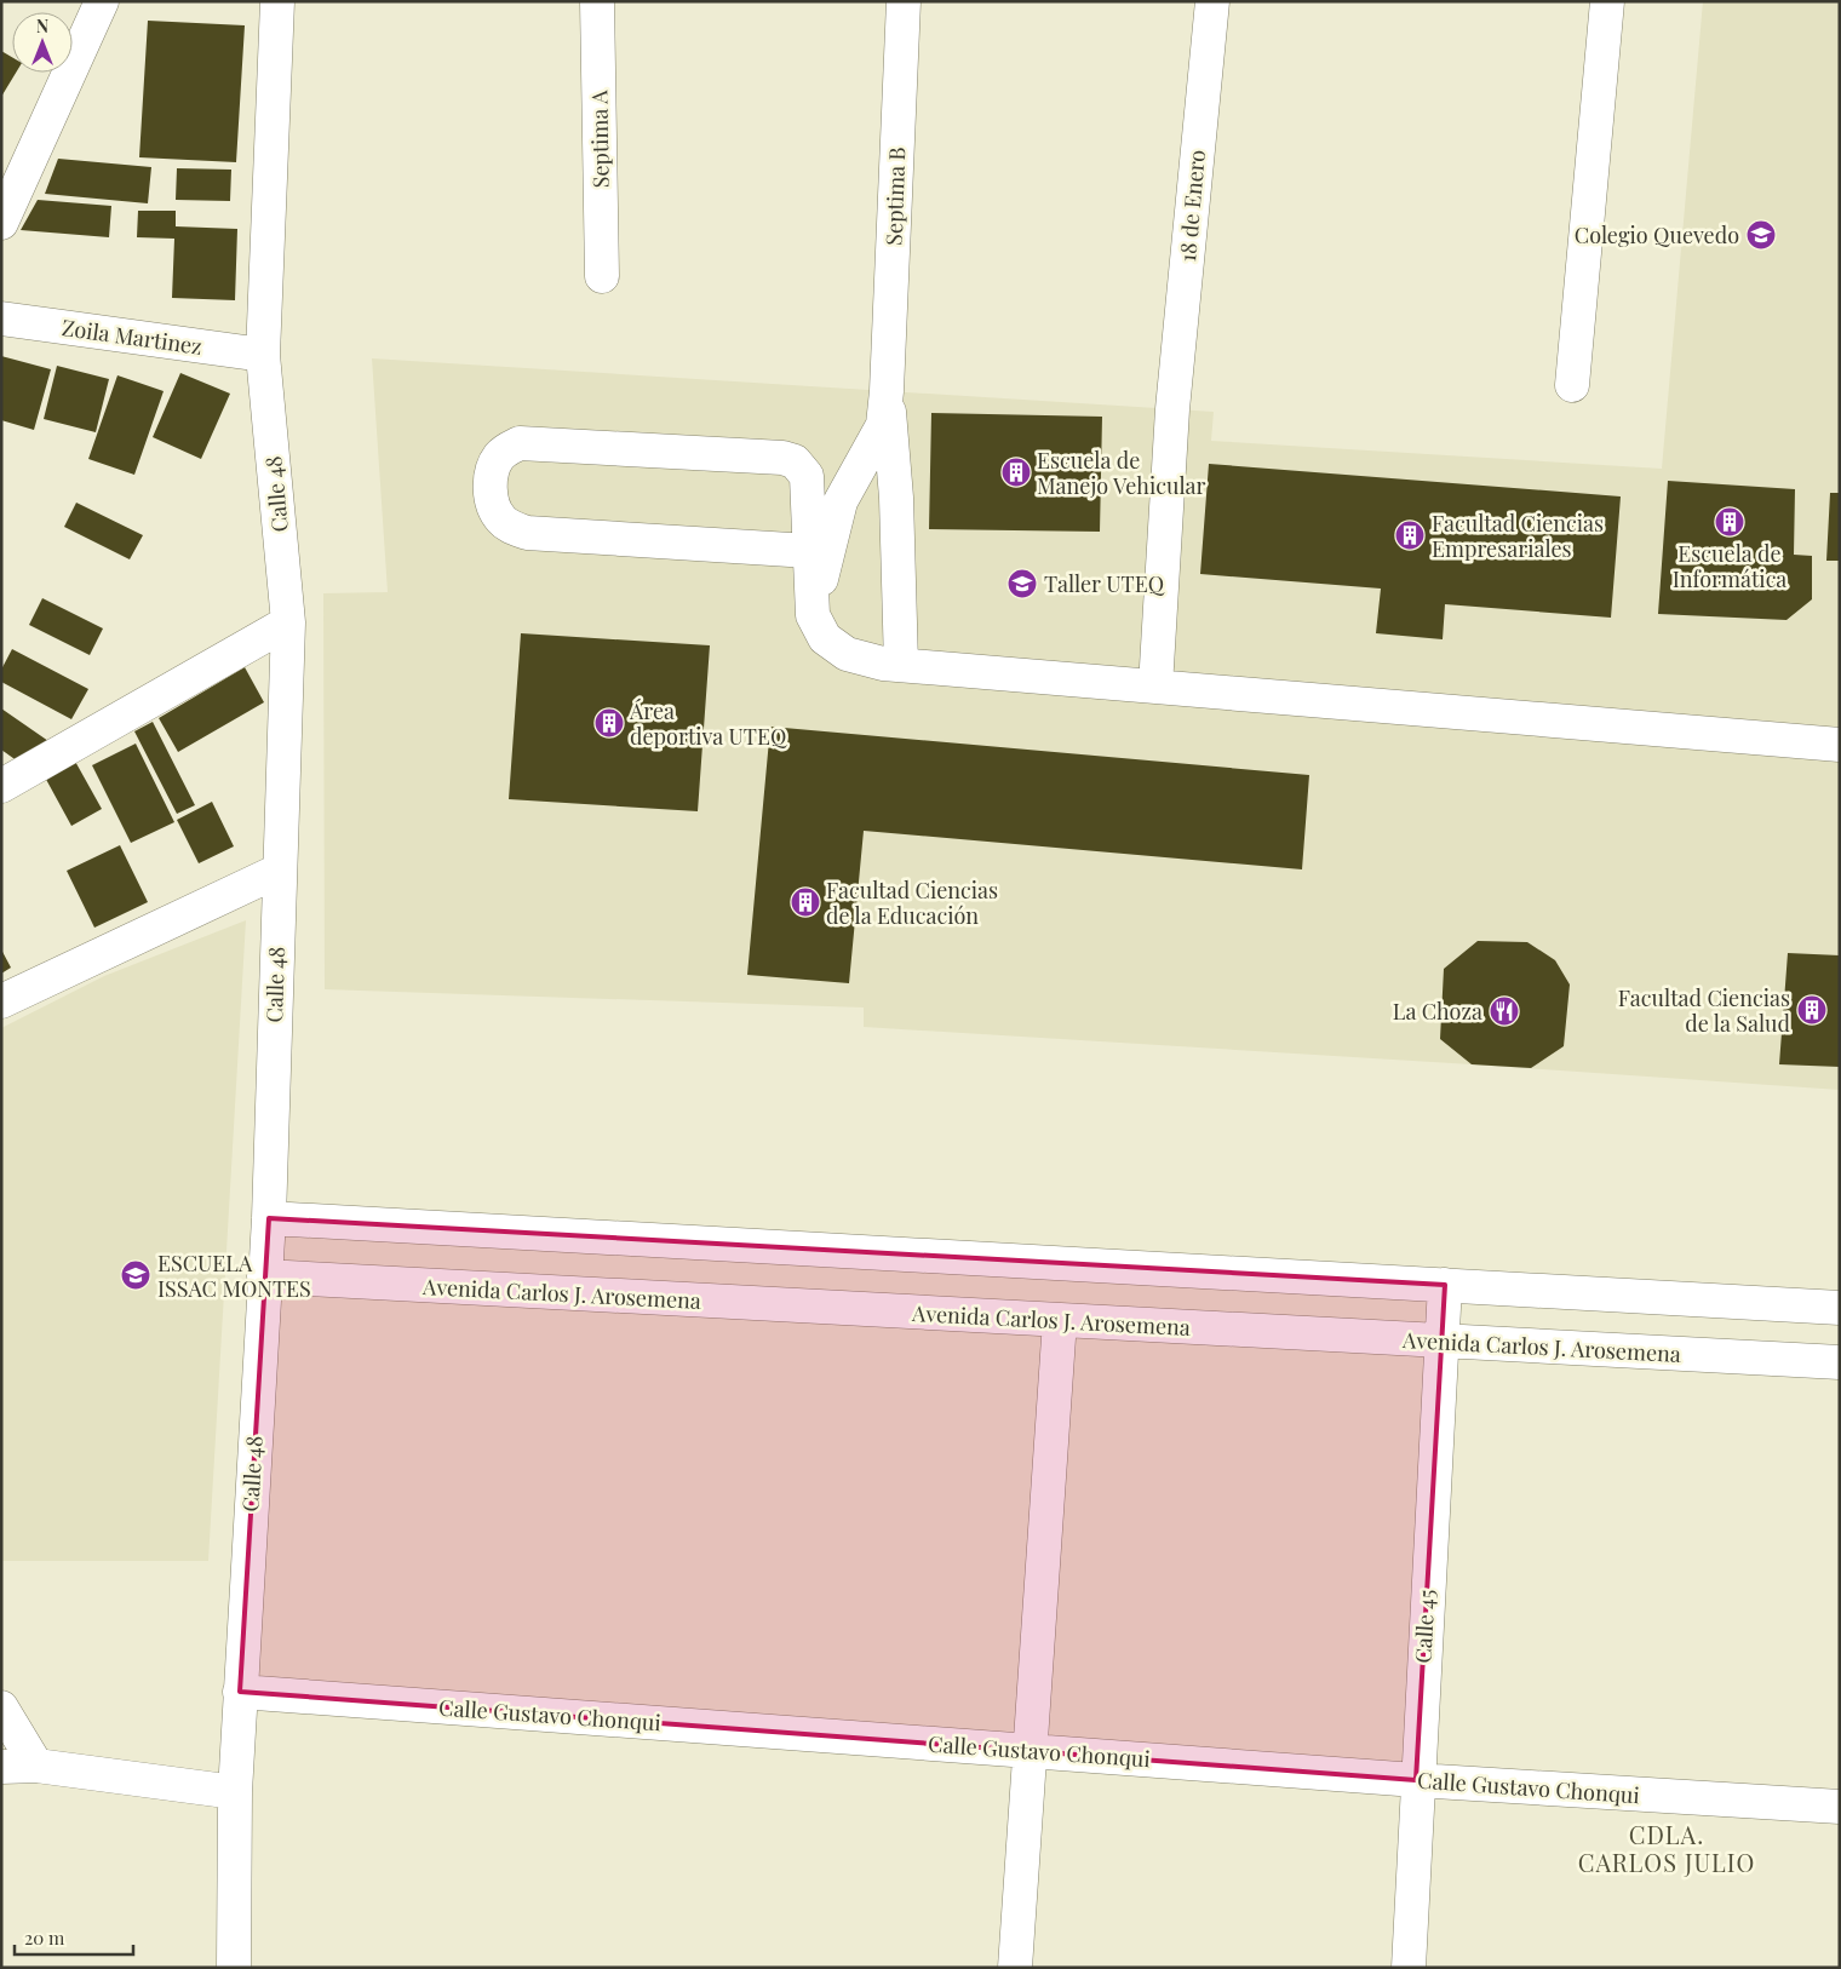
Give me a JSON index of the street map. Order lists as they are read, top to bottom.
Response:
{
  "streets": {
    "street": [
      "Septima A",
      "Septima B",
      "18 de Enero",
      "Zoila Martinez",
      "Calle 48",
      "Avenida Carlos J. Arosemena",
      "Calle 45",
      "Calle Gustavo Chonqui"
    ]
  },
  "crossings": [
    ["Zoila Martinez", "Calle 48"],
    ["Calle 48", "Avenida Carlos J. Arosemena"],
    ["Calle 48", "Calle Gustavo Chonqui"],
    ["Avenida Carlos J. Arosemena", "Calle 45"],
    ["Calle 45", "Calle Gustavo Chonqui"]
  ],
  "districts": ["CDLA. CARLOS JULIO"],
  "places": {
    "school or university": ["Colegio Quevedo", "Taller UTEQ", "ESCUELA ISSAC MONTES"],
    "building": [
      "Escuela de Manejo Vehicular",
      "Escuela de Informática",
      "Facultad Ciencias Empresariales",
      "Área deportiva UTEQ",
      "Facultad Ciencias de la Educación",
      "Facultad Ciencias de la Salud"
    ],
    "restaurant": ["La Choza"]
  },
  "scale_bar": "20 m",
  "north": "top"
}
